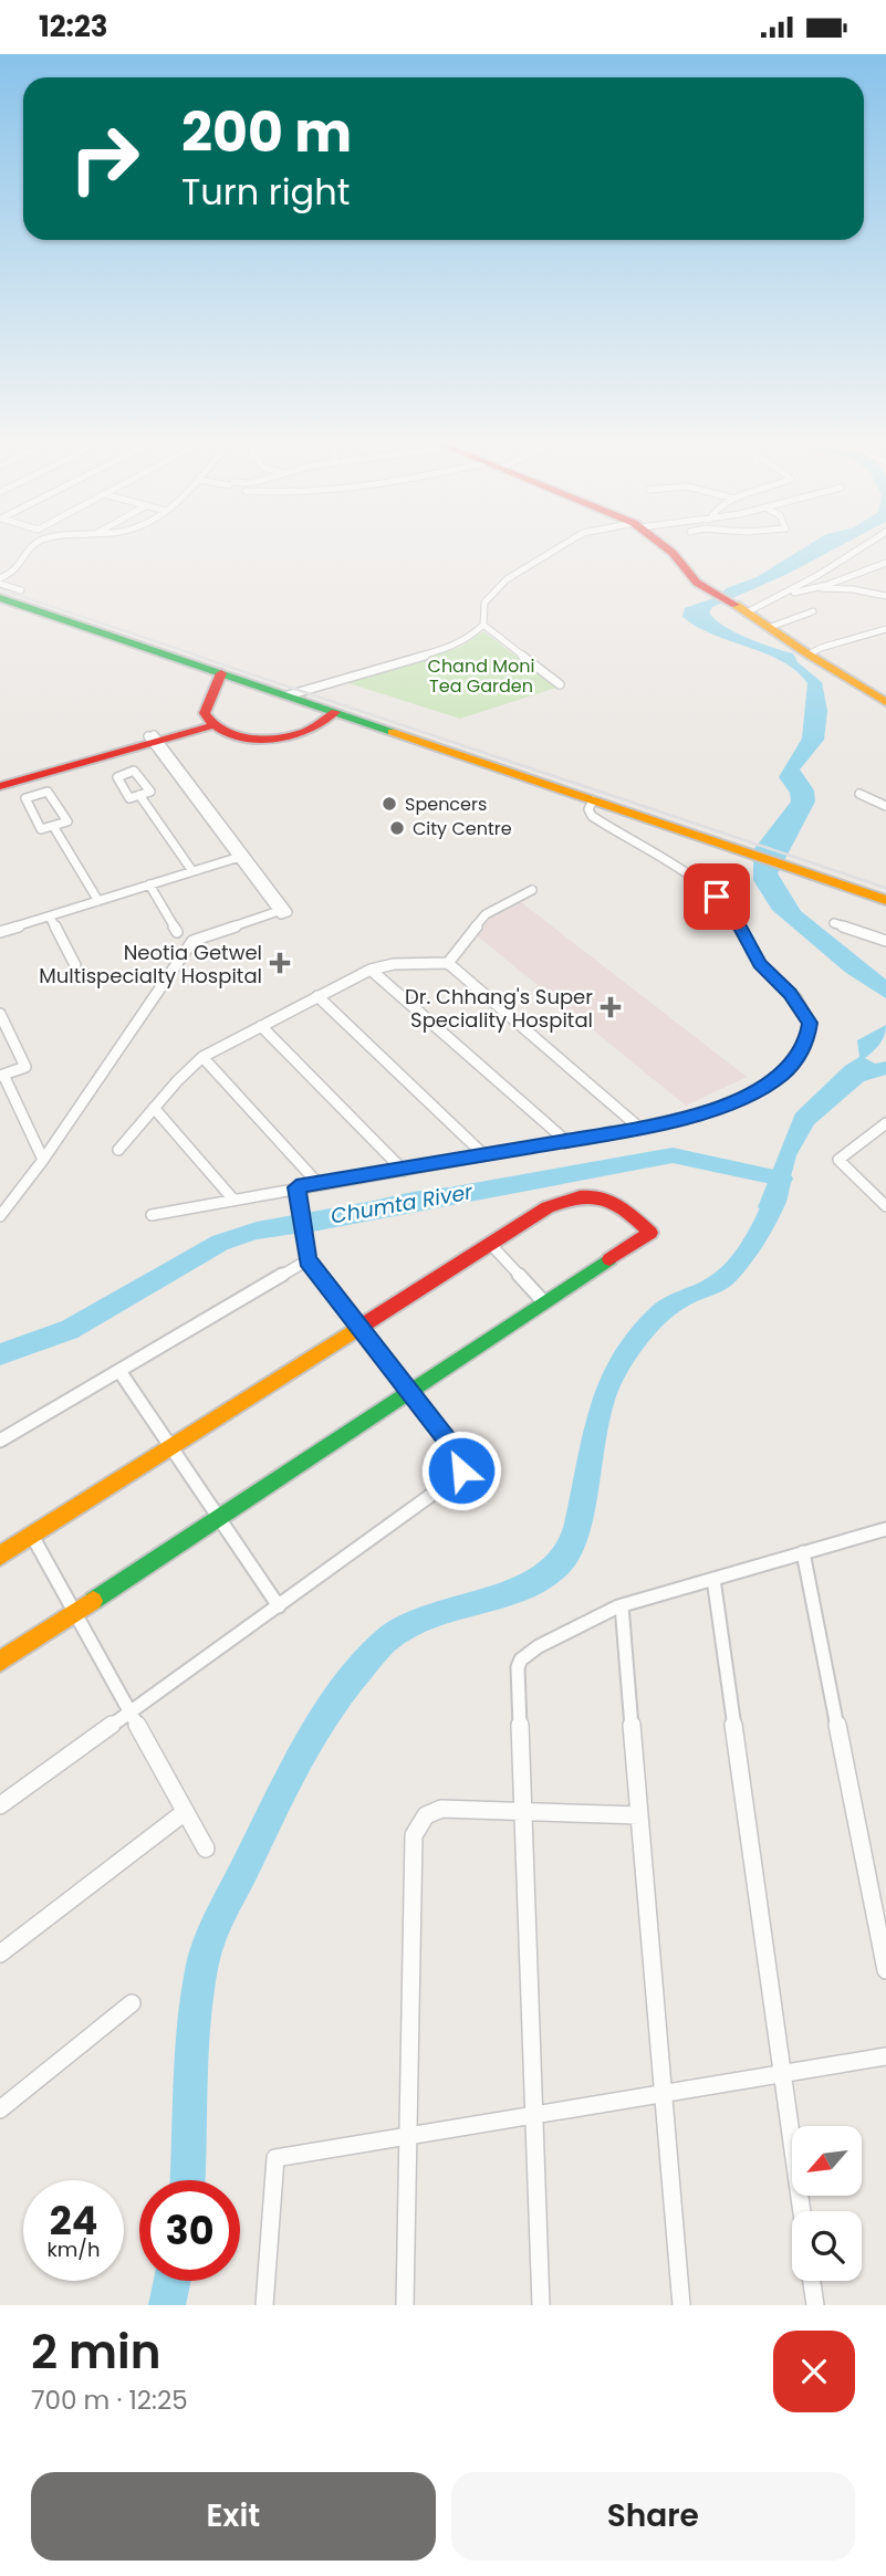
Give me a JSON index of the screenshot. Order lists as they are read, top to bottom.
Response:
{
  "water": ["Chumta River"],
  "parks": ["Chand Moni Tea Garden"],
  "places": {
    "other": ["Spencers", "City Centre"],
    "health": ["Neotia Getwel Multispecialty Hospital", "Dr. Chhang's Super Speciality Hospital"]
  },
  "north": "bottom left",
  "page": {
    "status": "12:23",
    "turn": ["200 m", "Turn right"],
    "speed": "24 km/h",
    "limit": "30",
    "heading": ["2 min", "700 m · 12:25"],
    "buttons": ["Exit", "Share"]
  }
}
